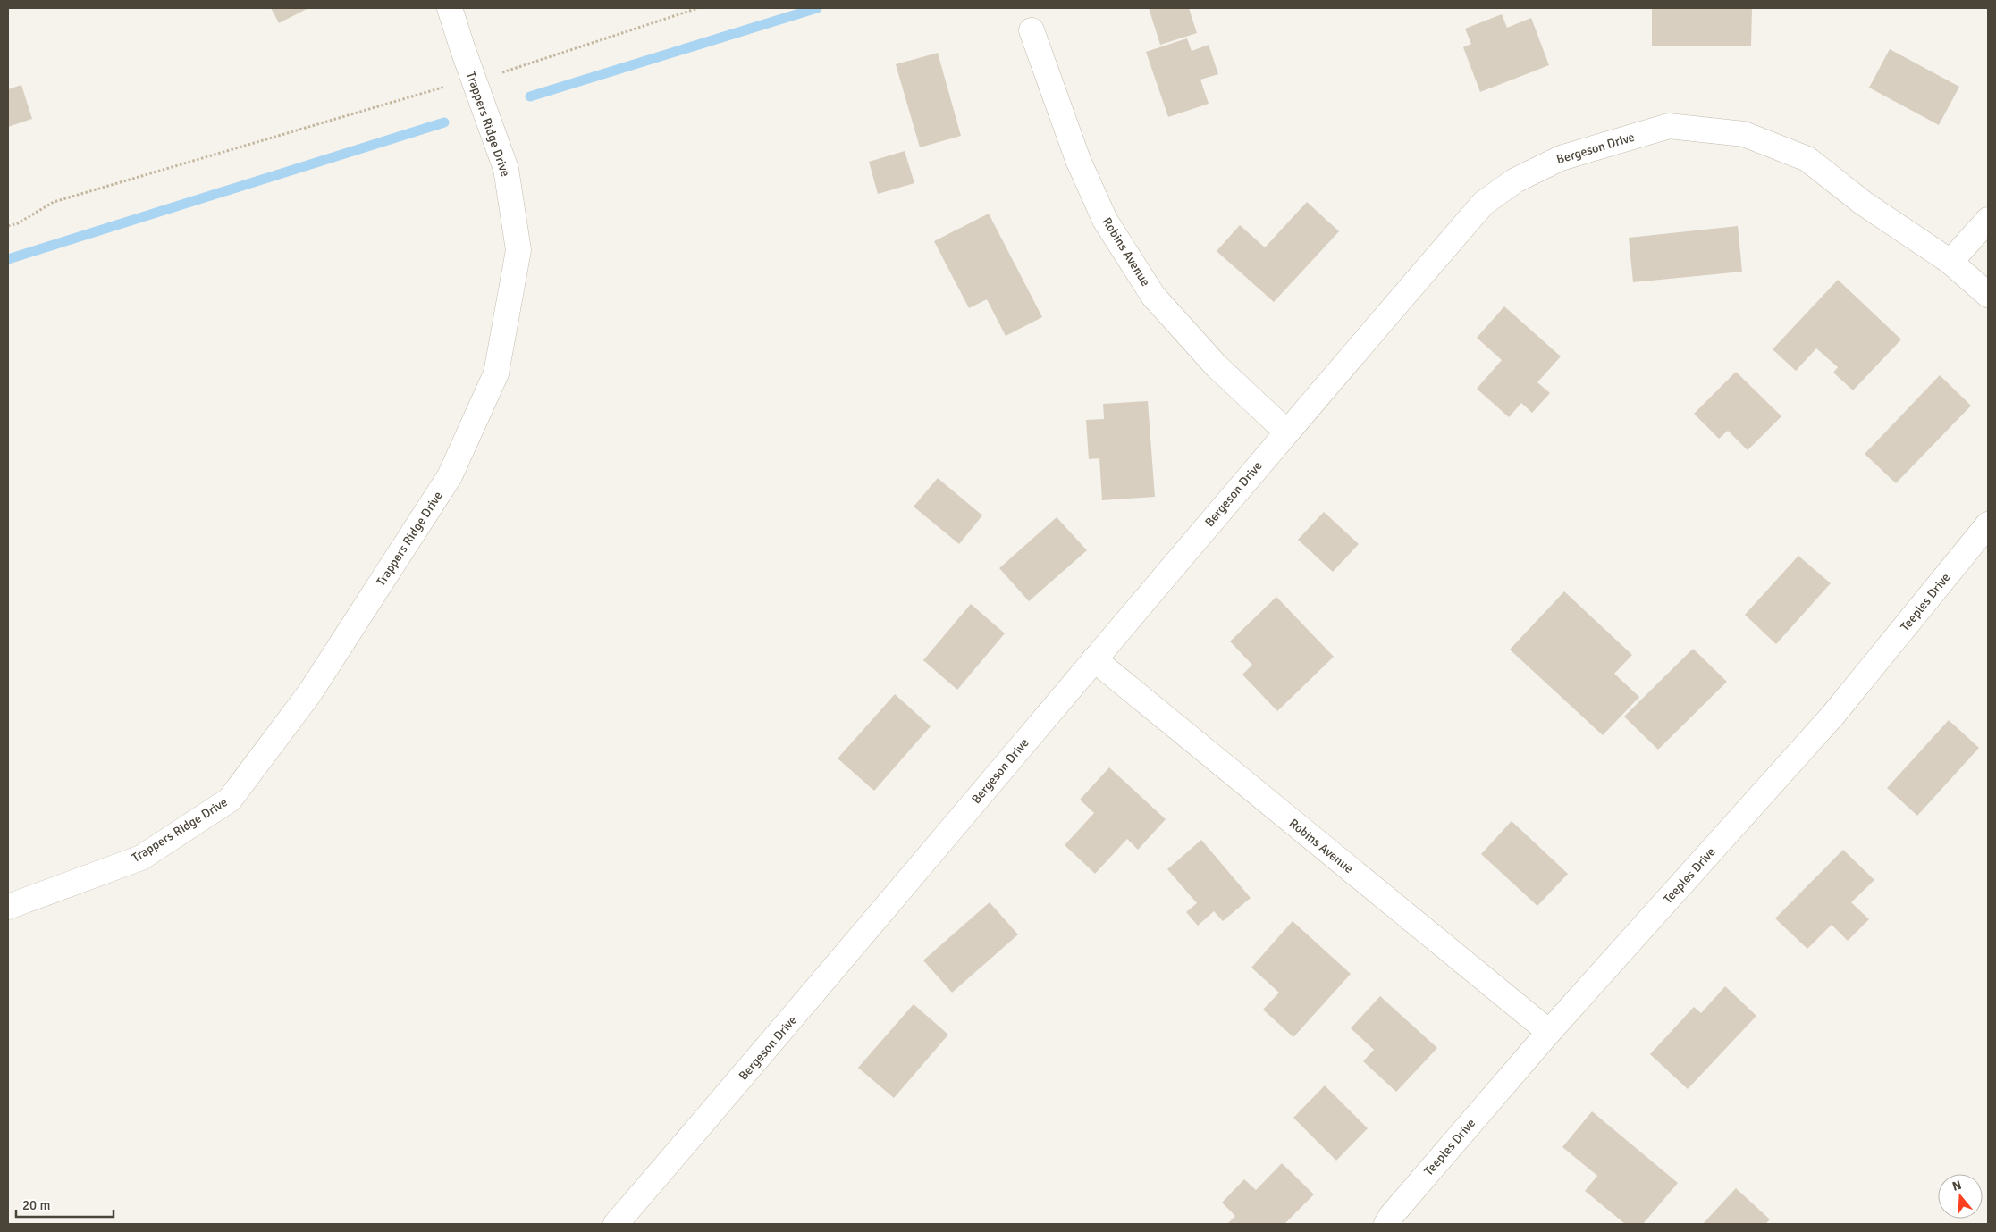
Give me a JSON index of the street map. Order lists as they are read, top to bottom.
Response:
{
  "streets": {
    "street": [
      "Trappers Ridge Drive",
      "Bergeson Drive",
      "Robins Avenue",
      "Teeples Drive"
    ]
  },
  "crossings": [
    ["Bergeson Drive", "Robins Avenue"],
    ["Robins Avenue", "Teeples Drive"]
  ],
  "scale_bar": "20 m",
  "north": "top"
}
